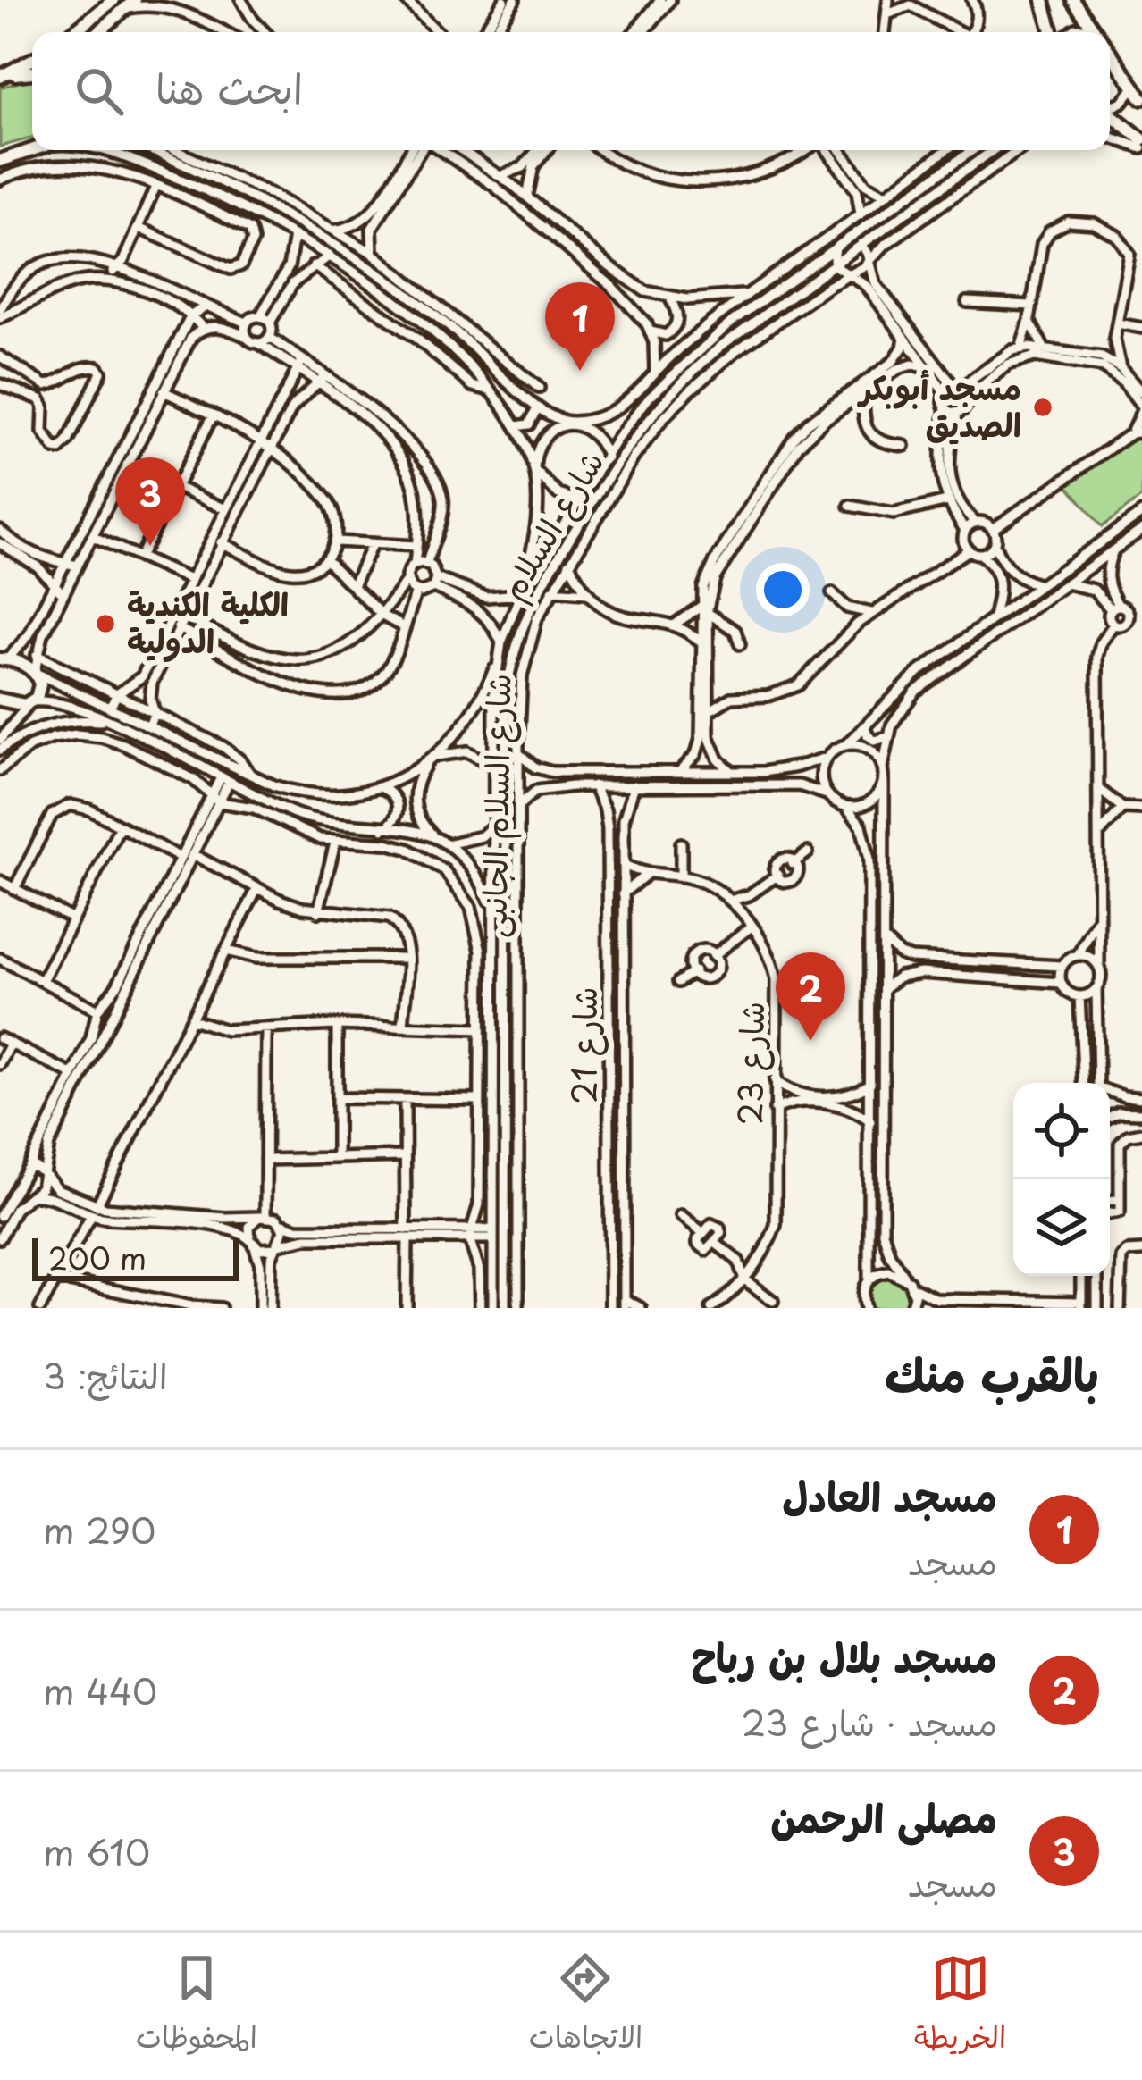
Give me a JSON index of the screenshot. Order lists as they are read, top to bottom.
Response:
{
  "streets": {
    "street": [
      "شارع السلام",
      "شارع السلام الجانبى",
      "شارع 21",
      "شارع 23"
    ]
  },
  "crossings": [
    ["شارع 21", "شارع 23"]
  ],
  "places": ["مسجد أبوبكر الصديق", "الكلية الكندية الدولية"],
  "scale_bar": "200 m",
  "page": {
    "search": "ابحث هنا",
    "pins": ["1", "3", "2"],
    "scale": "200 m",
    "heading": ["بالقرب منك", "النتائج: 3"],
    "list": [
      {
        "mark": "1",
        "name": "مسجد العادل",
        "note": "مسجد",
        "value": "290 m"
      },
      {
        "mark": "2",
        "name": "مسجد بلال بن رباح",
        "note": "مسجد · شارع 23",
        "value": "440 m"
      },
      {
        "mark": "3",
        "name": "مصلى الرحمن",
        "note": "مسجد",
        "value": "610 m"
      }
    ],
    "nav": ["الخريطة", "الاتجاهات", "المحفوظات"]
  }
}
